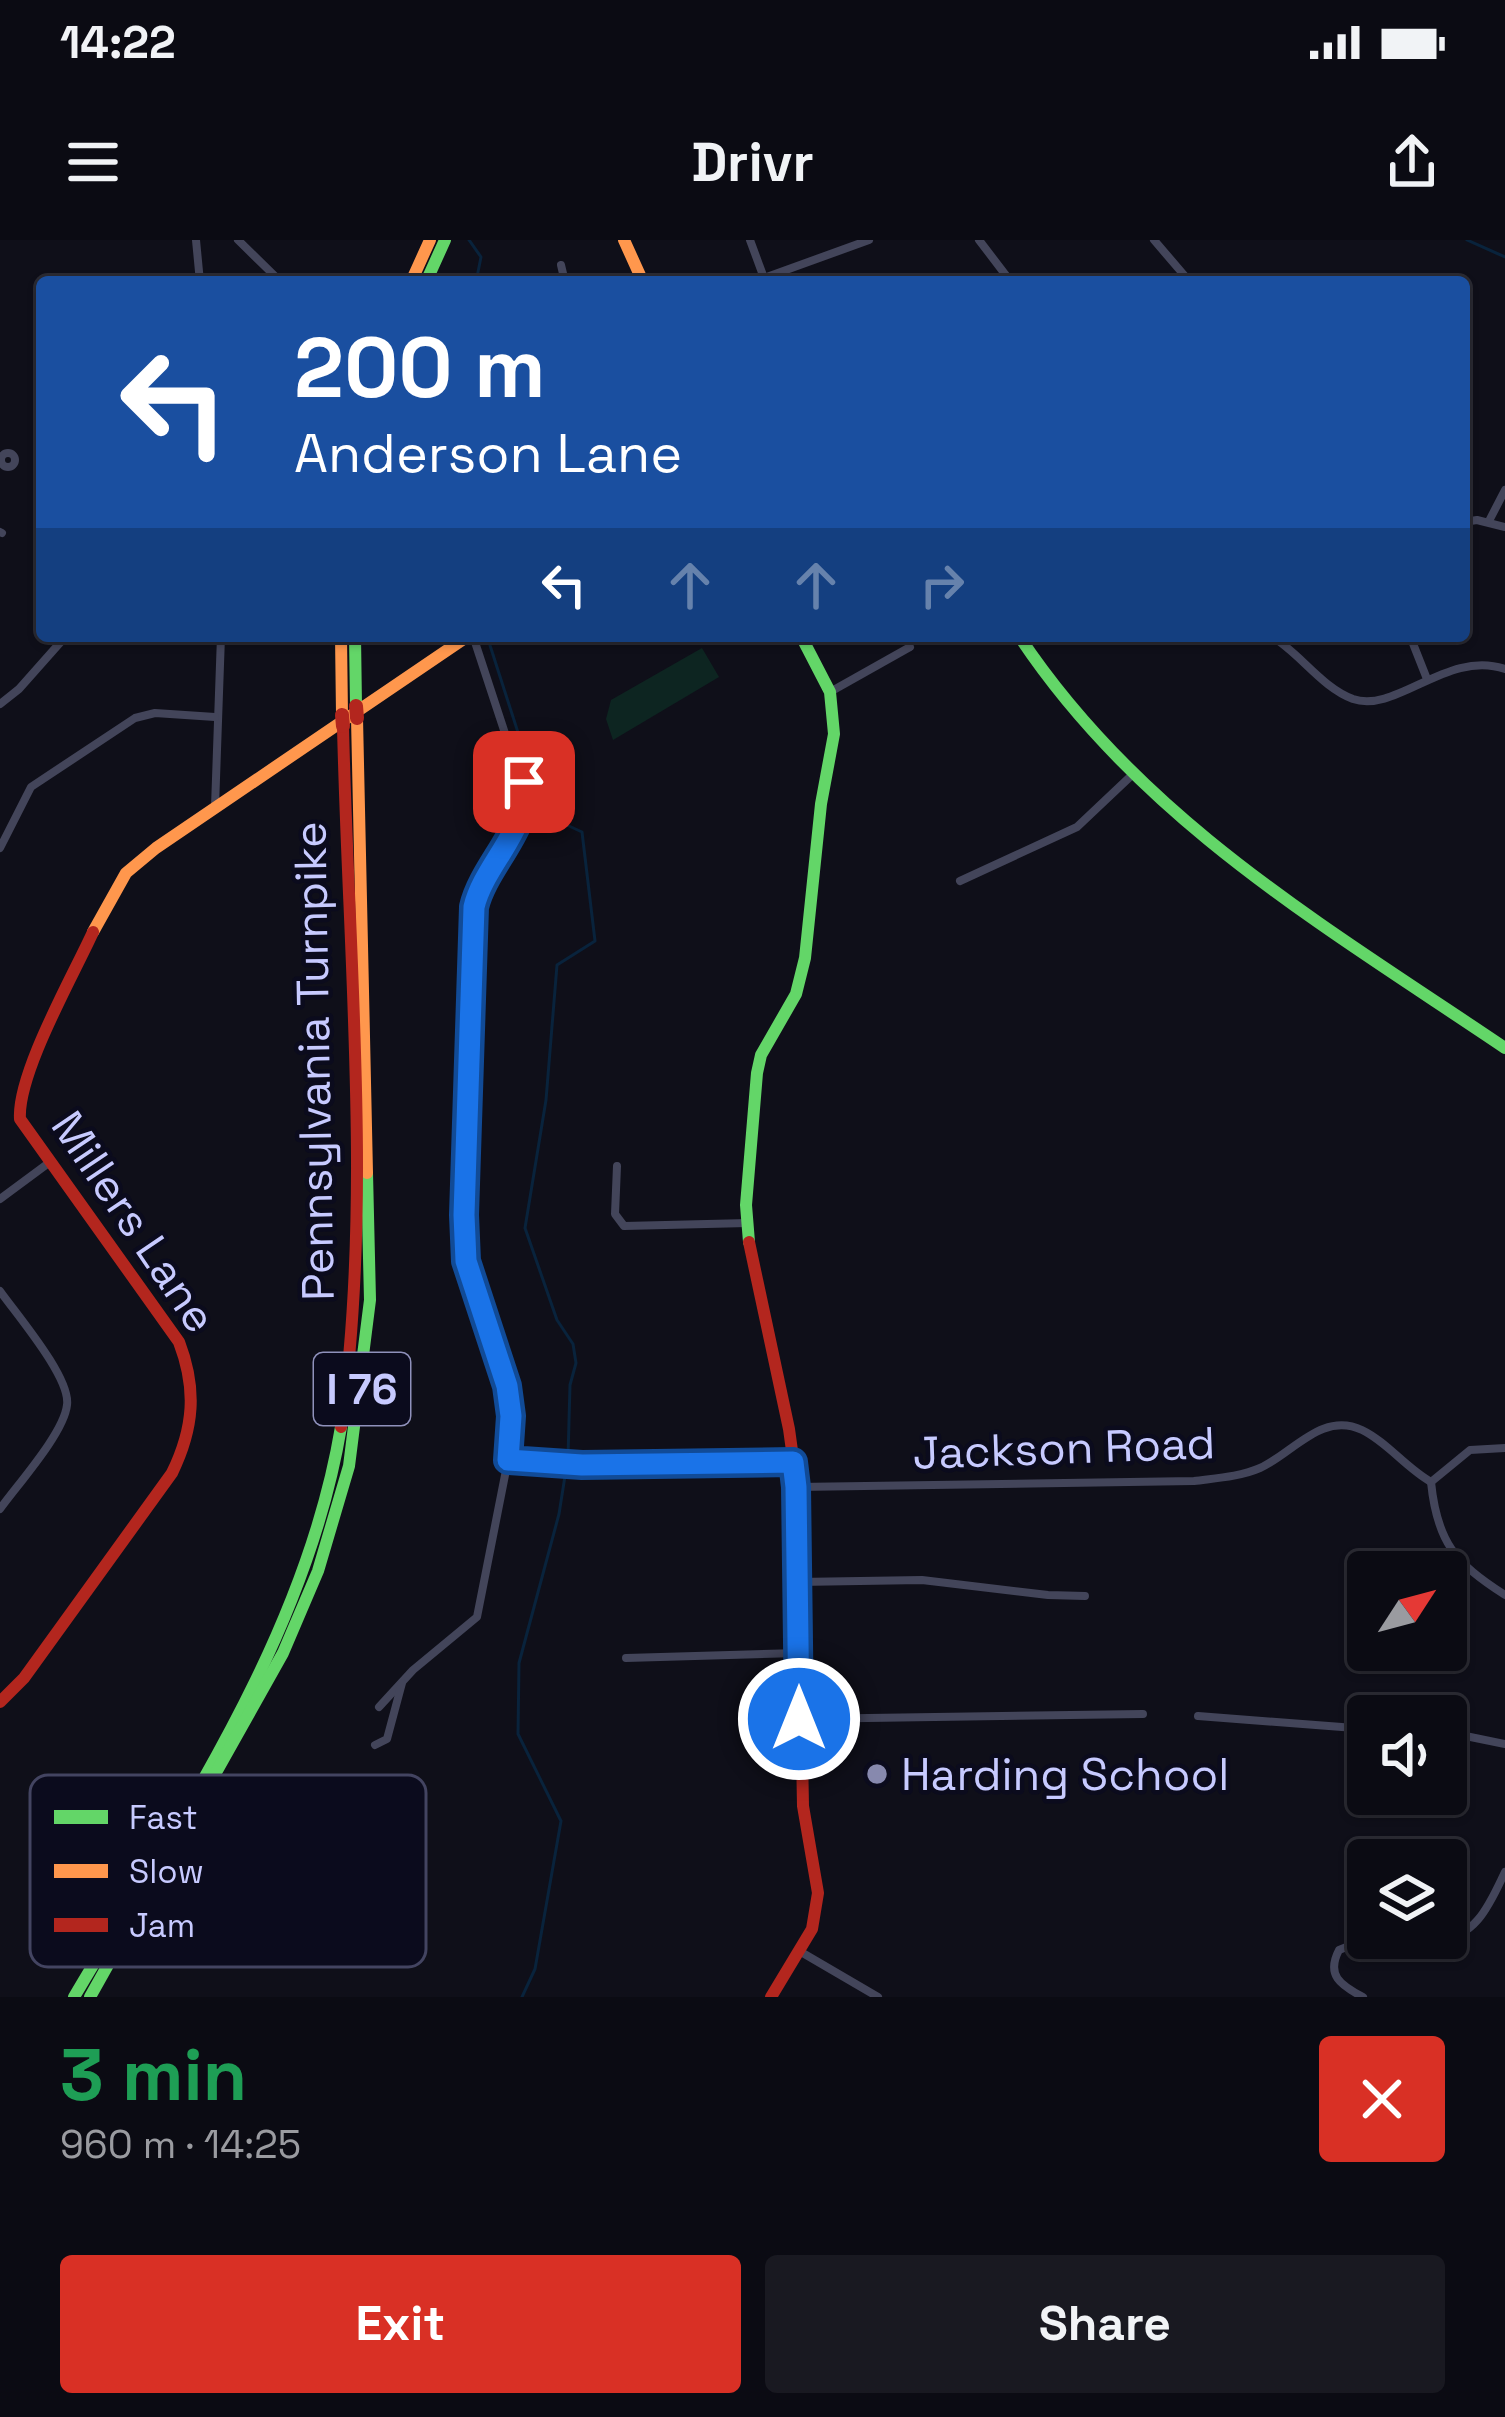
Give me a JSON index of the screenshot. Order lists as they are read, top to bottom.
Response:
{
  "streets": {
    "main road": ["Pennsylvania Turnpike", "Millers Lane", "I 76"],
    "street": ["Jackson Road"]
  },
  "places": ["Harding School"],
  "legend": ["Fast", "Slow", "Jam"],
  "north": "top right",
  "page": {
    "status": "14:22",
    "header": "Drivr",
    "turn": ["200 m", "Anderson Lane"],
    "heading": ["3 min", "960 m · 14:25"],
    "buttons": ["Exit", "Share"]
  }
}
